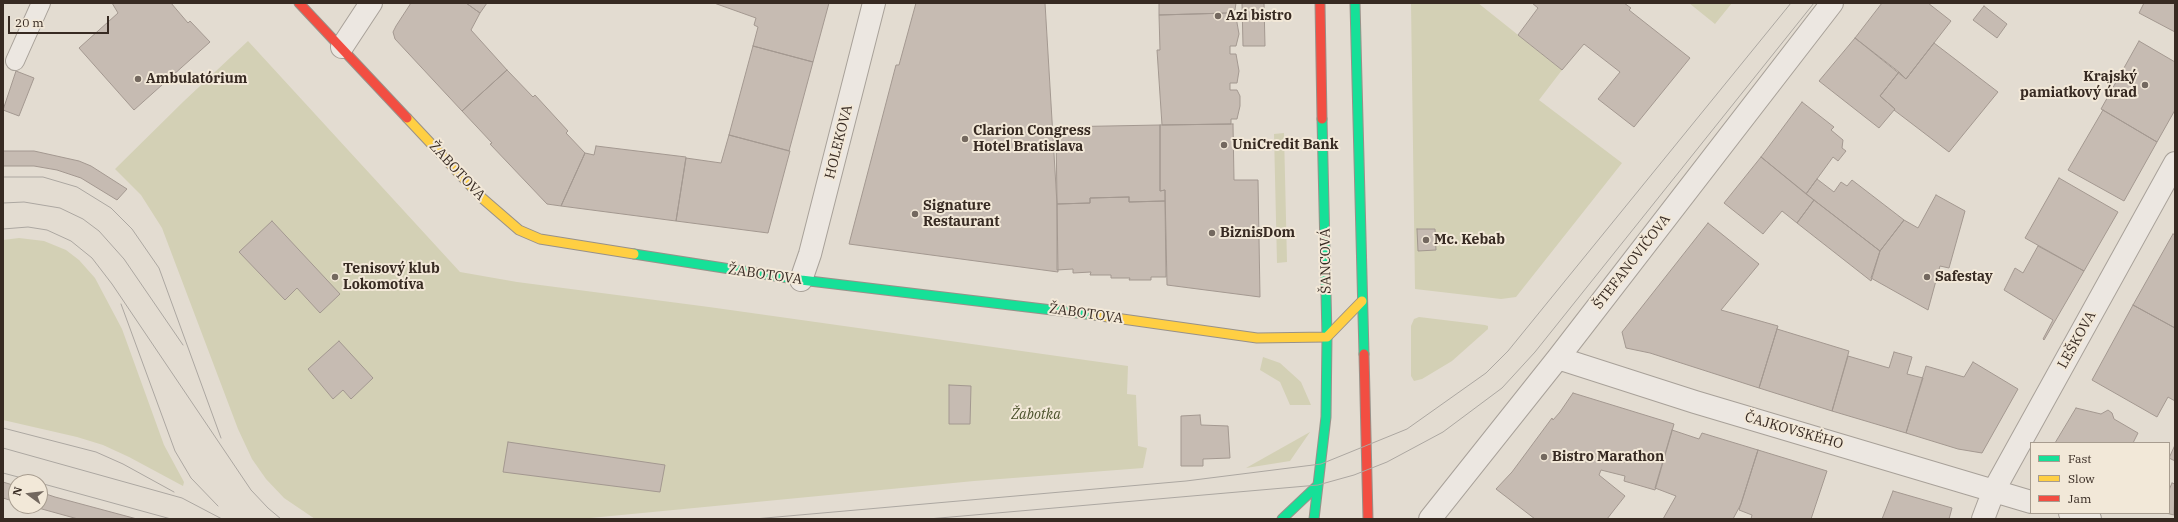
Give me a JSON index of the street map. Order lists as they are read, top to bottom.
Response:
{
  "streets": {
    "street": [
      "HOLEKOVA",
      "ŽABOTOVA",
      "ŠANCOVÁ",
      "ŠTEFANOVIČOVA",
      "LEŠKOVA",
      "ČAJKOVSKÉHO"
    ]
  },
  "crossings": [
    ["HOLEKOVA", "ŽABOTOVA"],
    ["ŽABOTOVA", "ŠANCOVÁ"],
    ["ŠTEFANOVIČOVA", "ČAJKOVSKÉHO"],
    ["LEŠKOVA", "ČAJKOVSKÉHO"]
  ],
  "parks": ["Žabotka"],
  "places": [
    "Azi bistro",
    "Ambulatórium",
    "Krajský pamiatkový úrad",
    "Clarion Congress Hotel Bratislava",
    "UniCredit Bank",
    "Signature Restaurant",
    "BiznisDom",
    "Mc. Kebab",
    "Tenisový klub Lokomotíva",
    "Safestay",
    "Bistro Marathon"
  ],
  "legend": ["Fast", "Slow", "Jam"],
  "scale_bar": "20 m",
  "north": "left"
}
